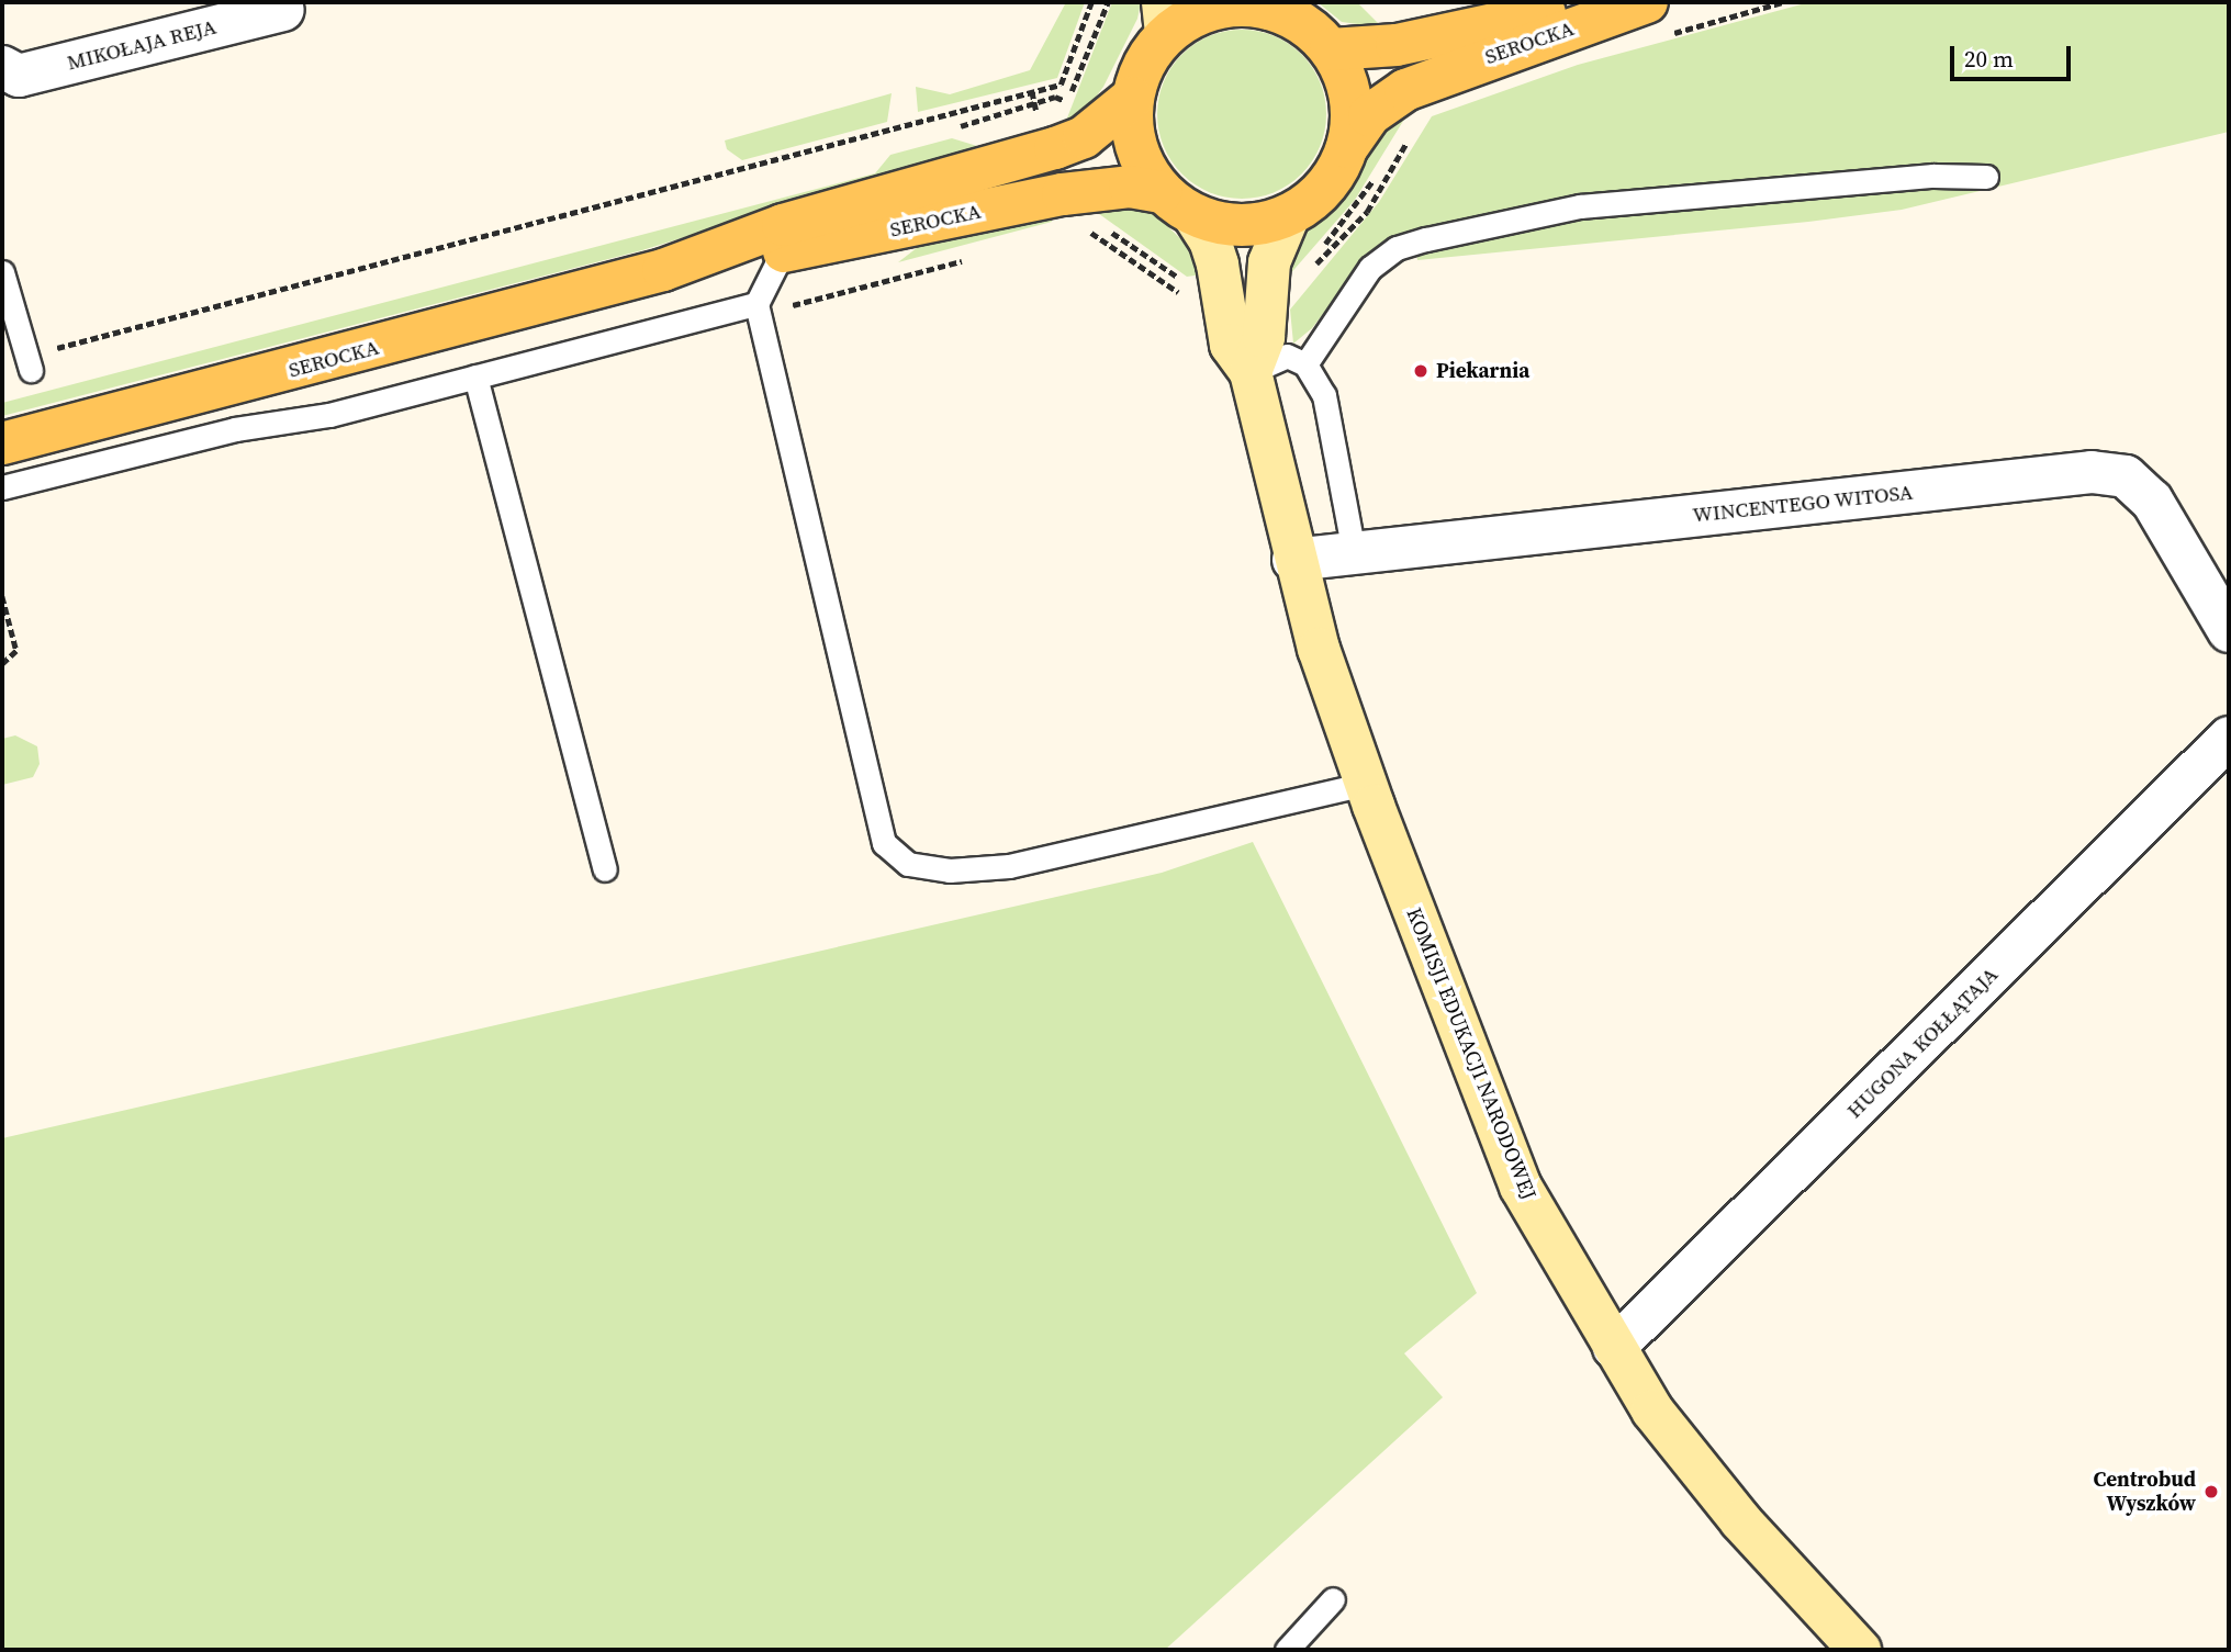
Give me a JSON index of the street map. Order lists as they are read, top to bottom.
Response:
{
  "streets": {
    "main road": ["SEROCKA"],
    "street": [
      "MIKOŁAJA REJA",
      "WINCENTEGO WITOSA",
      "HUGONA KOŁŁĄTAJA",
      "KOMISJI EDUKACJI NARODOWEJ"
    ]
  },
  "crossings": [
    ["SEROCKA", "KOMISJI EDUKACJI NARODOWEJ"],
    ["WINCENTEGO WITOSA", "KOMISJI EDUKACJI NARODOWEJ"],
    ["HUGONA KOŁŁĄTAJA", "KOMISJI EDUKACJI NARODOWEJ"]
  ],
  "places": ["Piekarnia", "Centrobud Wyszków"],
  "scale_bar": "20 m"
}
